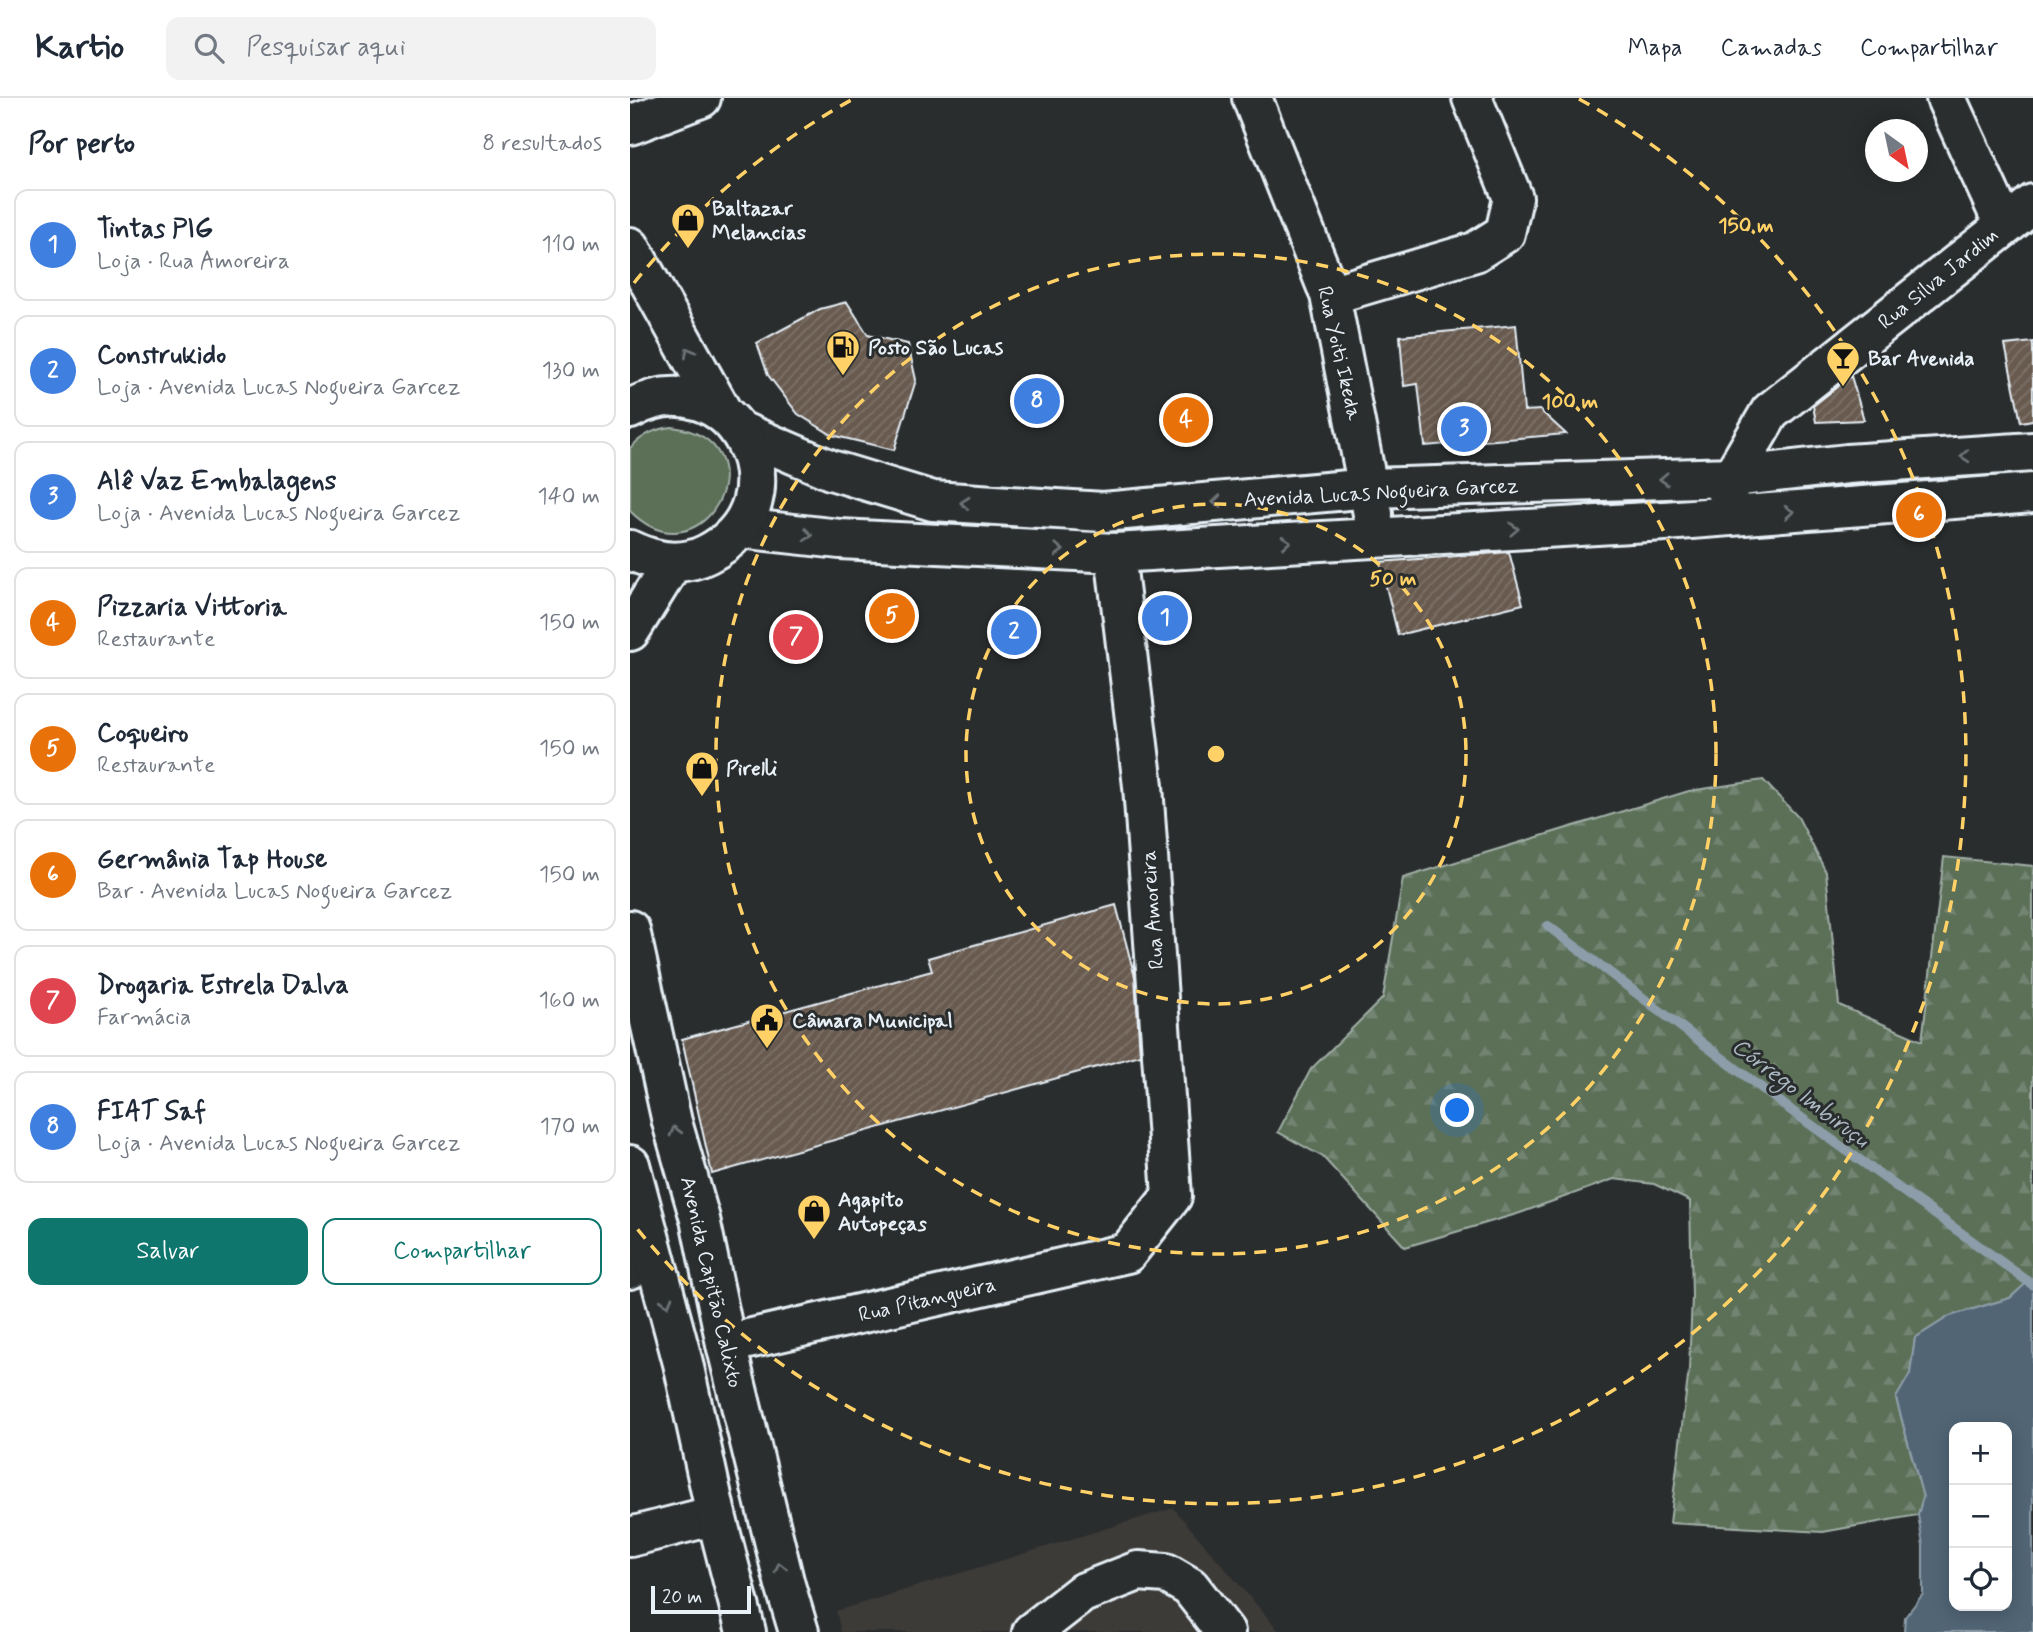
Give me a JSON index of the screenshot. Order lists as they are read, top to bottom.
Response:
{
  "streets": {
    "street": [
      "Rua Silva Jardim",
      "Rua Yoiti Ikeda",
      "Avenida Lucas Nogueira Garcez",
      "Rua Amoreira",
      "Avenida Capitão Calixto",
      "Rua Pitangueira"
    ]
  },
  "crossings": [
    ["Rua Silva Jardim", "Avenida Lucas Nogueira Garcez"],
    ["Rua Yoiti Ikeda", "Avenida Lucas Nogueira Garcez"],
    ["Avenida Lucas Nogueira Garcez", "Rua Amoreira"],
    ["Rua Amoreira", "Rua Pitangueira"],
    ["Avenida Capitão Calixto", "Rua Pitangueira"]
  ],
  "water": ["Córrego Imbiruçu"],
  "places": {
    "shop": ["Baltazar Melancias", "Pirelli", "Agapito Autopeças"],
    "fuel station": ["Posto São Lucas"],
    "bar": ["Bar Avenida"],
    "public building": ["Câmara Municipal"]
  },
  "scale_bar": "20 m",
  "north": "bottom right",
  "page": {
    "header": "Kartio",
    "search": "Pesquisar aqui",
    "nav": ["Mapa", "Camadas", "Compartilhar"],
    "heading": ["Por perto", "8 resultados"],
    "list": [
      {
        "mark": "1",
        "name": "Tintas PIG",
        "note": "Loja · Rua Amoreira",
        "value": "110 m"
      },
      {
        "mark": "2",
        "name": "Construkido",
        "note": "Loja · Avenida Lucas Nogueira Garcez",
        "value": "130 m"
      },
      {
        "mark": "3",
        "name": "Alê Vaz Embalagens",
        "note": "Loja · Avenida Lucas Nogueira Garcez",
        "value": "140 m"
      },
      {
        "mark": "4",
        "name": "Pizzaria Vittoria",
        "note": "Restaurante",
        "value": "150 m"
      },
      {
        "mark": "5",
        "name": "Coqueiro",
        "note": "Restaurante",
        "value": "150 m"
      },
      {
        "mark": "6",
        "name": "Germânia Tap House",
        "note": "Bar · Avenida Lucas Nogueira Garcez",
        "value": "150 m"
      },
      {
        "mark": "7",
        "name": "Drogaria Estrela Dalva",
        "note": "Farmácia",
        "value": "160 m"
      },
      {
        "mark": "8",
        "name": "FIAT Saf",
        "note": "Loja · Avenida Lucas Nogueira Garcez",
        "value": "170 m"
      }
    ],
    "pins": [
      "8",
      "4",
      "3",
      "6",
      "5",
      "1",
      "2",
      "7"
    ],
    "buttons": ["Salvar", "Compartilhar"],
    "map_buttons": ["+", "−"],
    "scale": "20 m"
  },
  "rings": ["150 m", "100 m", "50 m"]
}
